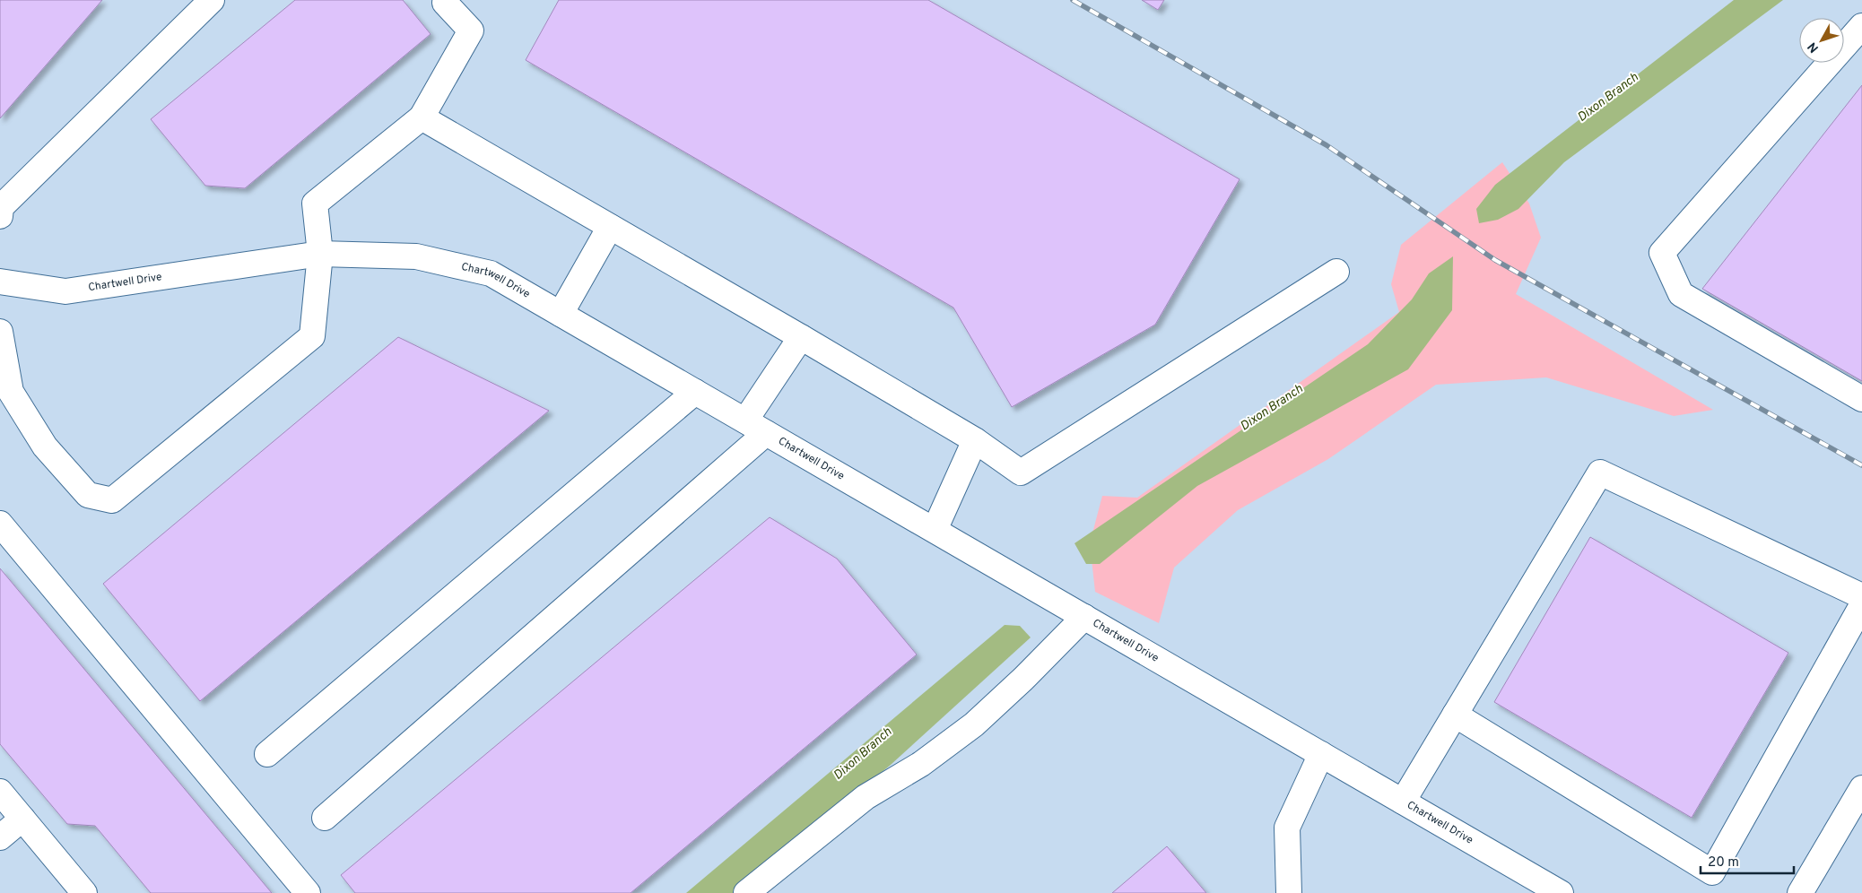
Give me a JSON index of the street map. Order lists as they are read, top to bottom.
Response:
{
  "streets": {
    "street": ["Chartwell Drive"]
  },
  "water": ["Dixon Branch"],
  "scale_bar": "20 m",
  "north": "bottom left"
}
